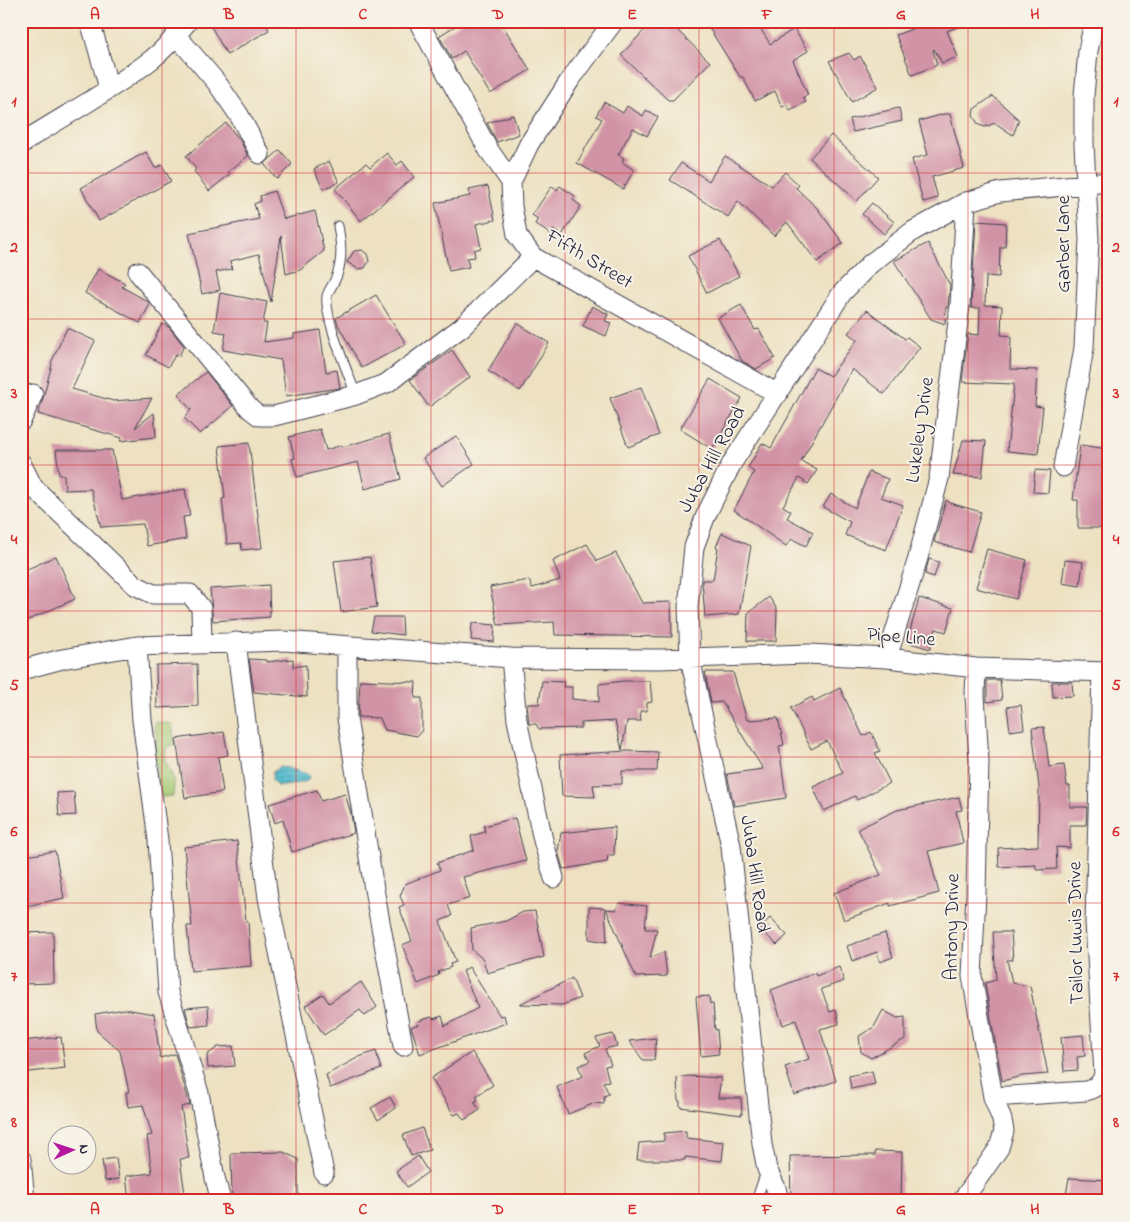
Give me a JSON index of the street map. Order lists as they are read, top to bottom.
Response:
{
  "streets": {
    "street": [
      "Garber Lane",
      "Fifth Street",
      "Lukeley Drive",
      "Juba Hill Road",
      "Pipe Line",
      "Antony Drive",
      "Tailor Luwis Drive"
    ]
  },
  "crossings": [
    ["Garber Lane", "Juba Hill Road"],
    ["Fifth Street", "Juba Hill Road"],
    ["Lukeley Drive", "Juba Hill Road"],
    ["Lukeley Drive", "Pipe Line"],
    ["Juba Hill Road", "Pipe Line"],
    ["Pipe Line", "Antony Drive"],
    ["Pipe Line", "Tailor Luwis Drive"],
    ["Antony Drive", "Tailor Luwis Drive"]
  ],
  "north": "right",
  "grid": {
    "columns": [
      "A",
      "B",
      "C",
      "D",
      "E",
      "F",
      "G",
      "H"
    ],
    "rows": [
      "1",
      "2",
      "3",
      "4",
      "5",
      "6",
      "7",
      "8"
    ]
  }
}
